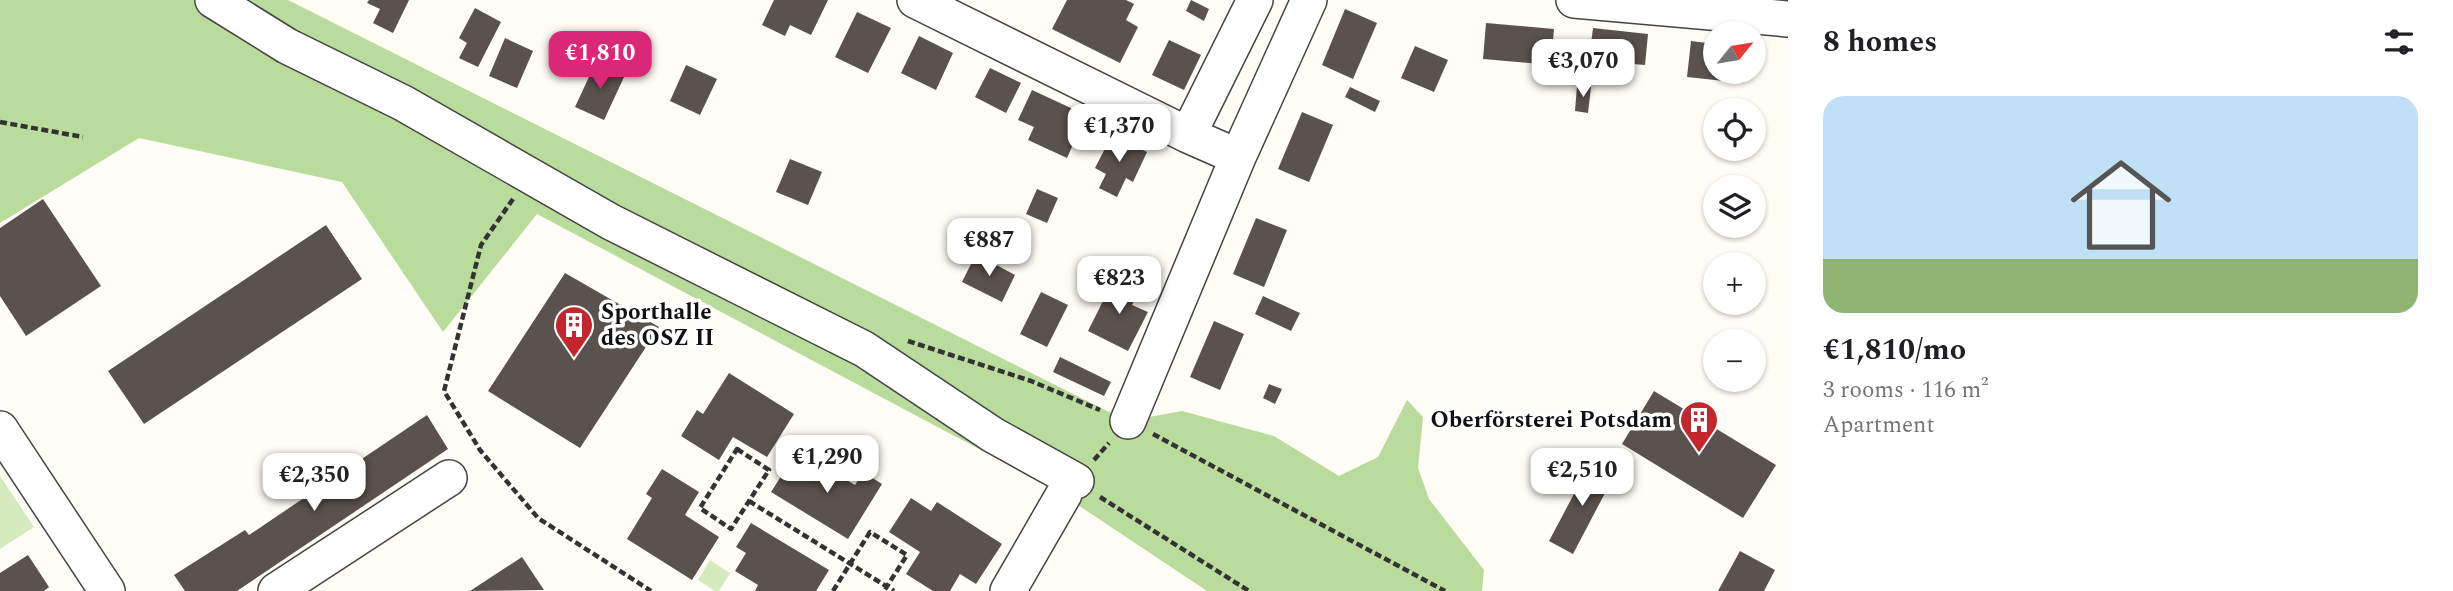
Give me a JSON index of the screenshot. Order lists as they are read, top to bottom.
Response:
{
  "places": {
    "building": ["Sporthalle des OSZ II", "Oberförsterei Potsdam"]
  },
  "north": "top right",
  "page": {
    "heading": "8 homes",
    "map_buttons": ["+", "−"],
    "price": [
      "€1,810",
      "€3,070",
      "€1,370",
      "€887",
      "€823",
      "€1,290",
      "€2,510",
      "€2,350"
    ],
    "list": [
      {
        "name": "€1,810/mo",
        "note": "3 rooms · 116 m² · Apartment"
      }
    ]
  }
}
